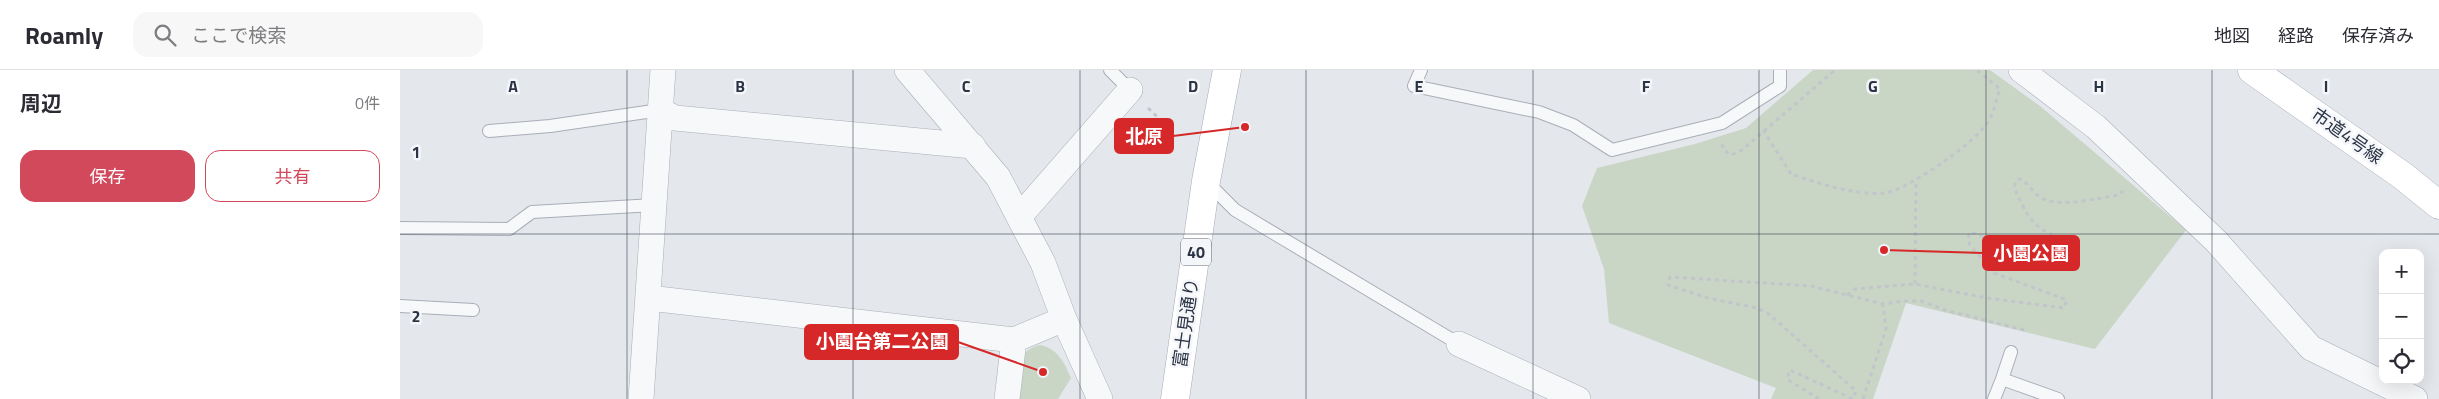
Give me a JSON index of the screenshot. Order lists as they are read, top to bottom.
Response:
{
  "streets": {
    "main road": ["市道4号線", "40", "富士見通り"]
  },
  "places": ["北原", "小園公園", "小園台第二公園"],
  "page": {
    "header": "Roamly",
    "search": "ここで検索",
    "nav": ["地図", "経路", "保存済み"],
    "heading": ["周辺", "0件"],
    "buttons": ["保存", "共有"],
    "map_buttons": ["+", "−"]
  },
  "grid": {
    "columns": [
      "A",
      "B",
      "C",
      "D",
      "E",
      "F",
      "G",
      "H",
      "I"
    ],
    "rows": ["1", "2"]
  }
}
